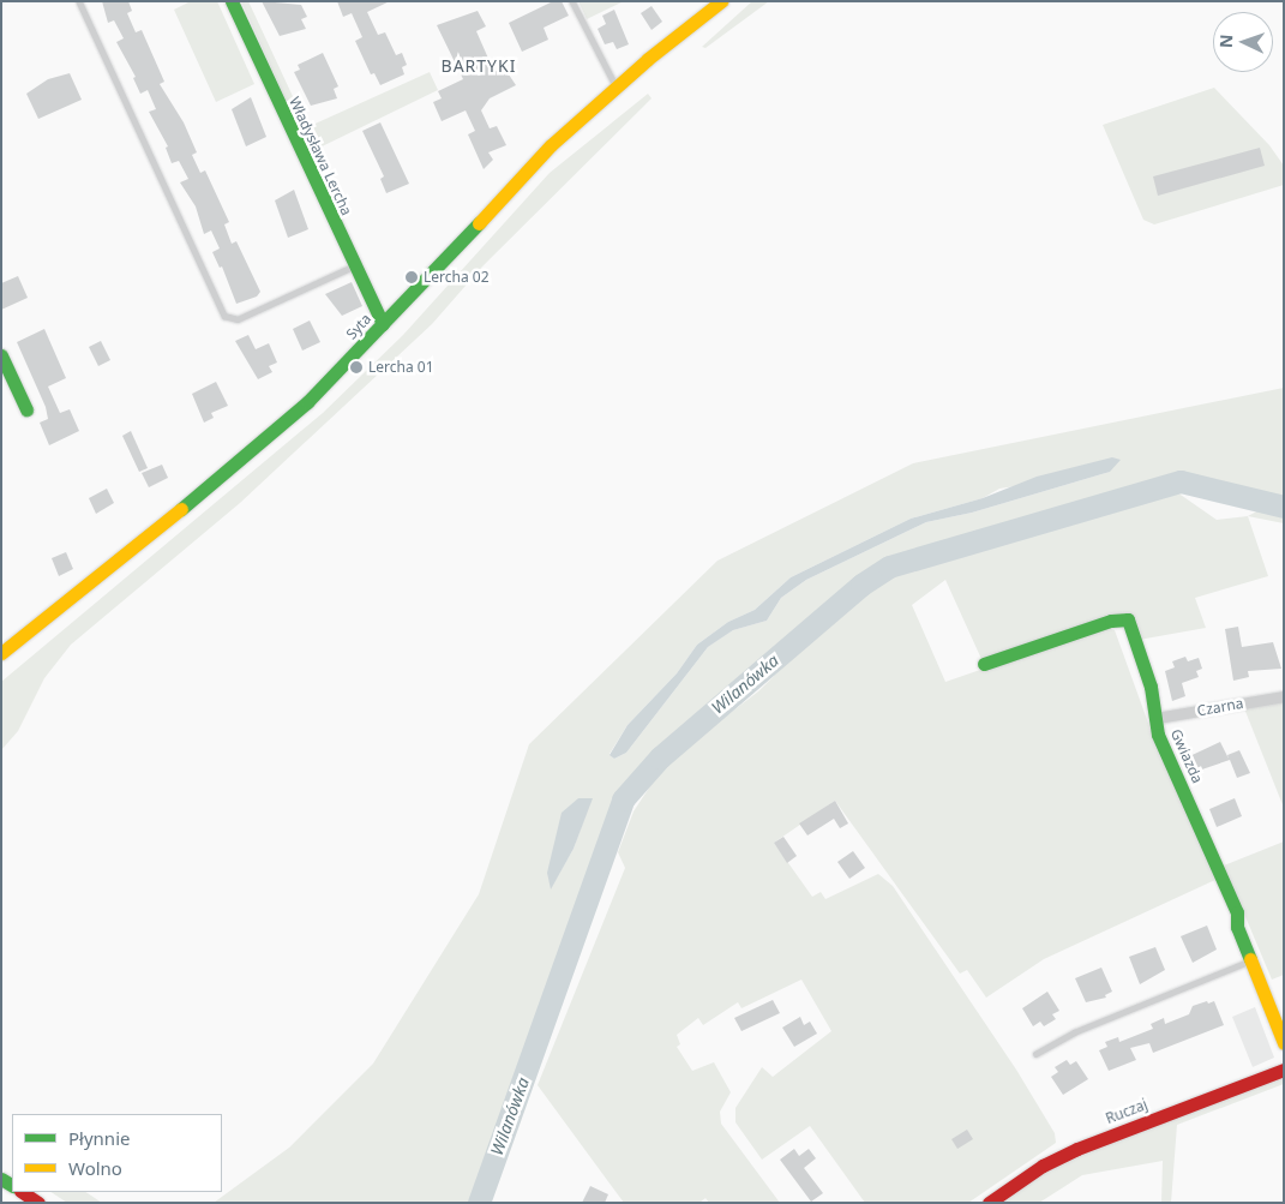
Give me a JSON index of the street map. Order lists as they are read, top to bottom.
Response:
{
  "streets": {
    "street": [
      "Władysława Lercha",
      "Syta",
      "Czarna",
      "Gwiazda",
      "Ruczaj"
    ]
  },
  "crossings": [
    ["Władysława Lercha", "Syta"],
    ["Czarna", "Gwiazda"]
  ],
  "districts": ["BARTYKI"],
  "water": ["Wilanówka"],
  "places": ["Lercha 02", "Lercha 01"],
  "legend": ["Płynnie", "Wolno"],
  "north": "left"
}
